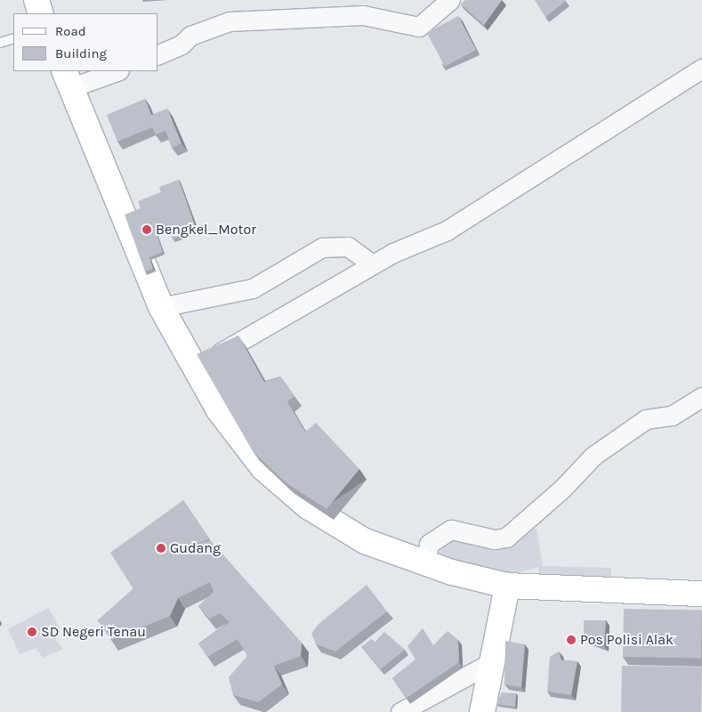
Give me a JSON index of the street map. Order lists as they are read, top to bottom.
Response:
{
  "places": [
    "Bengkel_Motor",
    "Gudang",
    "SD Negeri Tenau",
    "Pos Polisi Alak"
  ],
  "legend": ["Road", "Building"]
}
